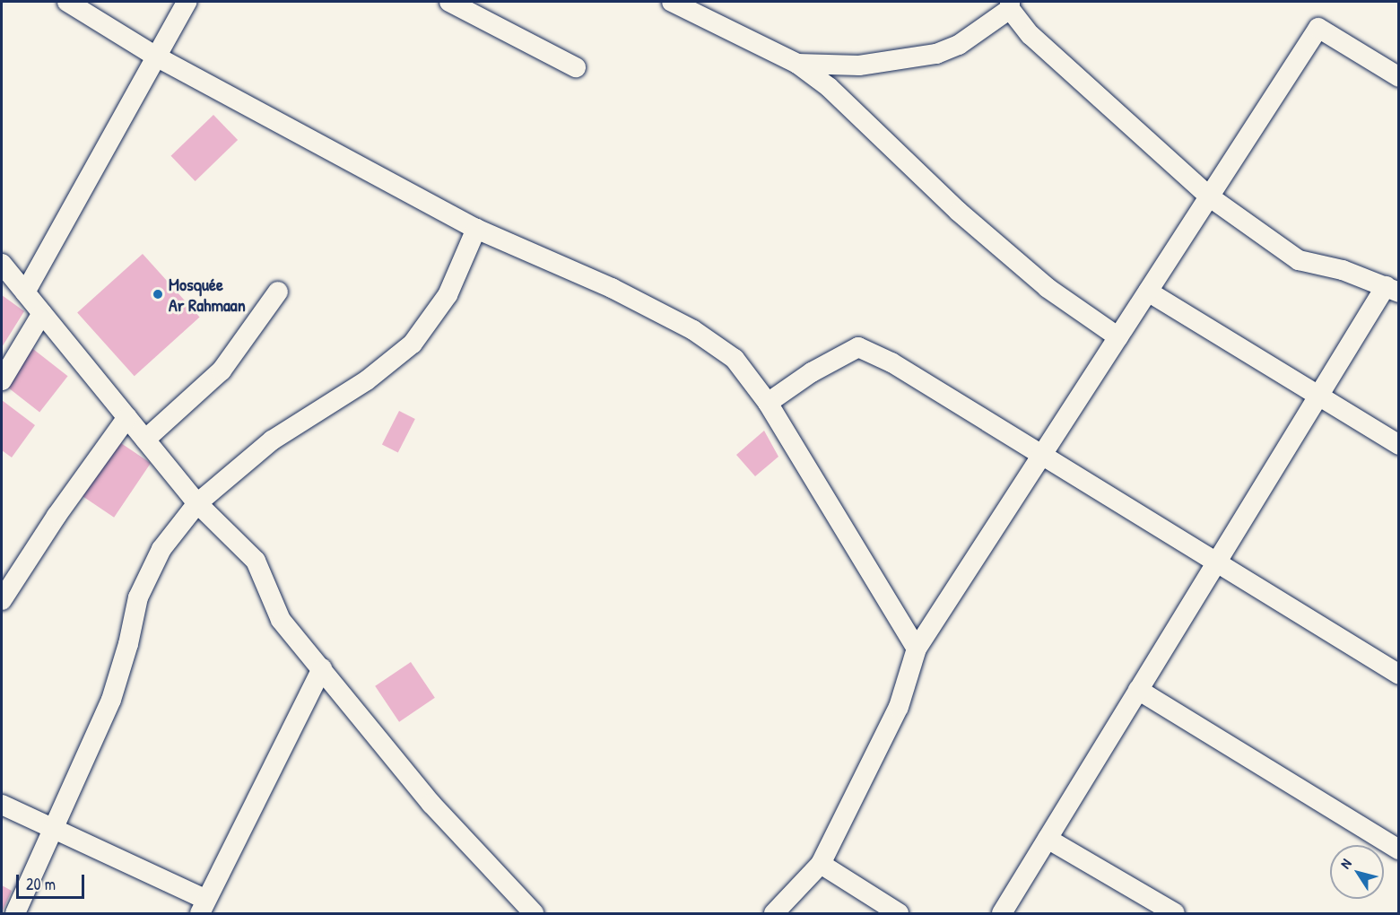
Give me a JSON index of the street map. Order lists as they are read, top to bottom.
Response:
{
  "places": ["Mosquée Ar Rahmaan"],
  "scale_bar": "20 m",
  "north": "top left"
}
